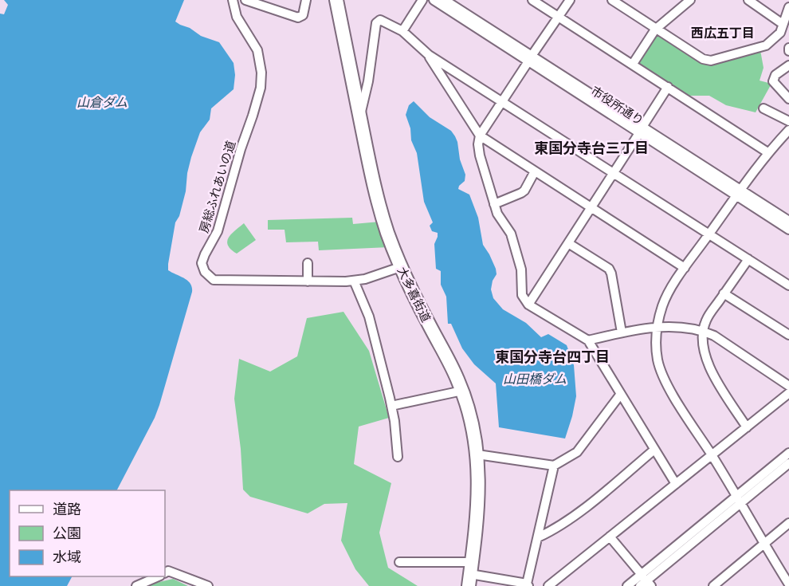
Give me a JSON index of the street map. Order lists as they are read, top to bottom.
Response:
{
  "streets": {
    "highway": ["大多喜街道"],
    "street": ["市役所通り", "房総ふれあいの道"]
  },
  "crossings": [
    ["房総ふれあいの道", "大多喜街道"]
  ],
  "districts": ["西広五丁目", "東国分寺台三丁目", "東国分寺台四丁目"],
  "water": ["山倉ダム", "山田橋ダム"],
  "legend": ["道路", "公園", "水域"]
}
